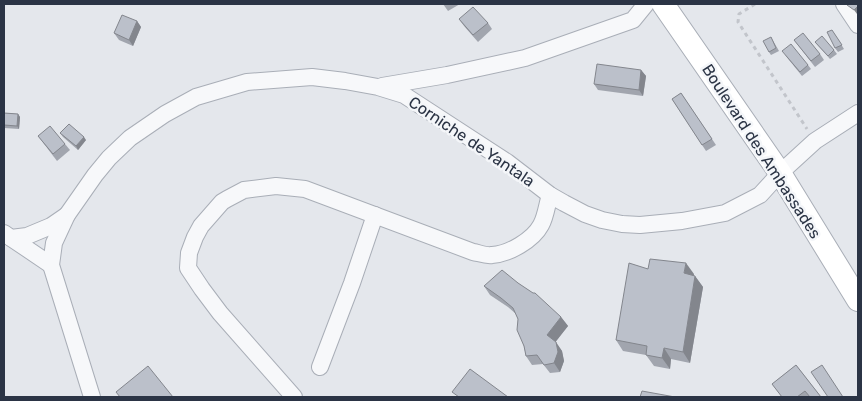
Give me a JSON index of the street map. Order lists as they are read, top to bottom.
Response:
{
  "streets": {
    "main road": ["Boulevard des Ambassades"],
    "street": ["Corniche de Yantala"]
  },
  "crossings": [
    ["Corniche de Yantala", "Boulevard des Ambassades"]
  ]
}
